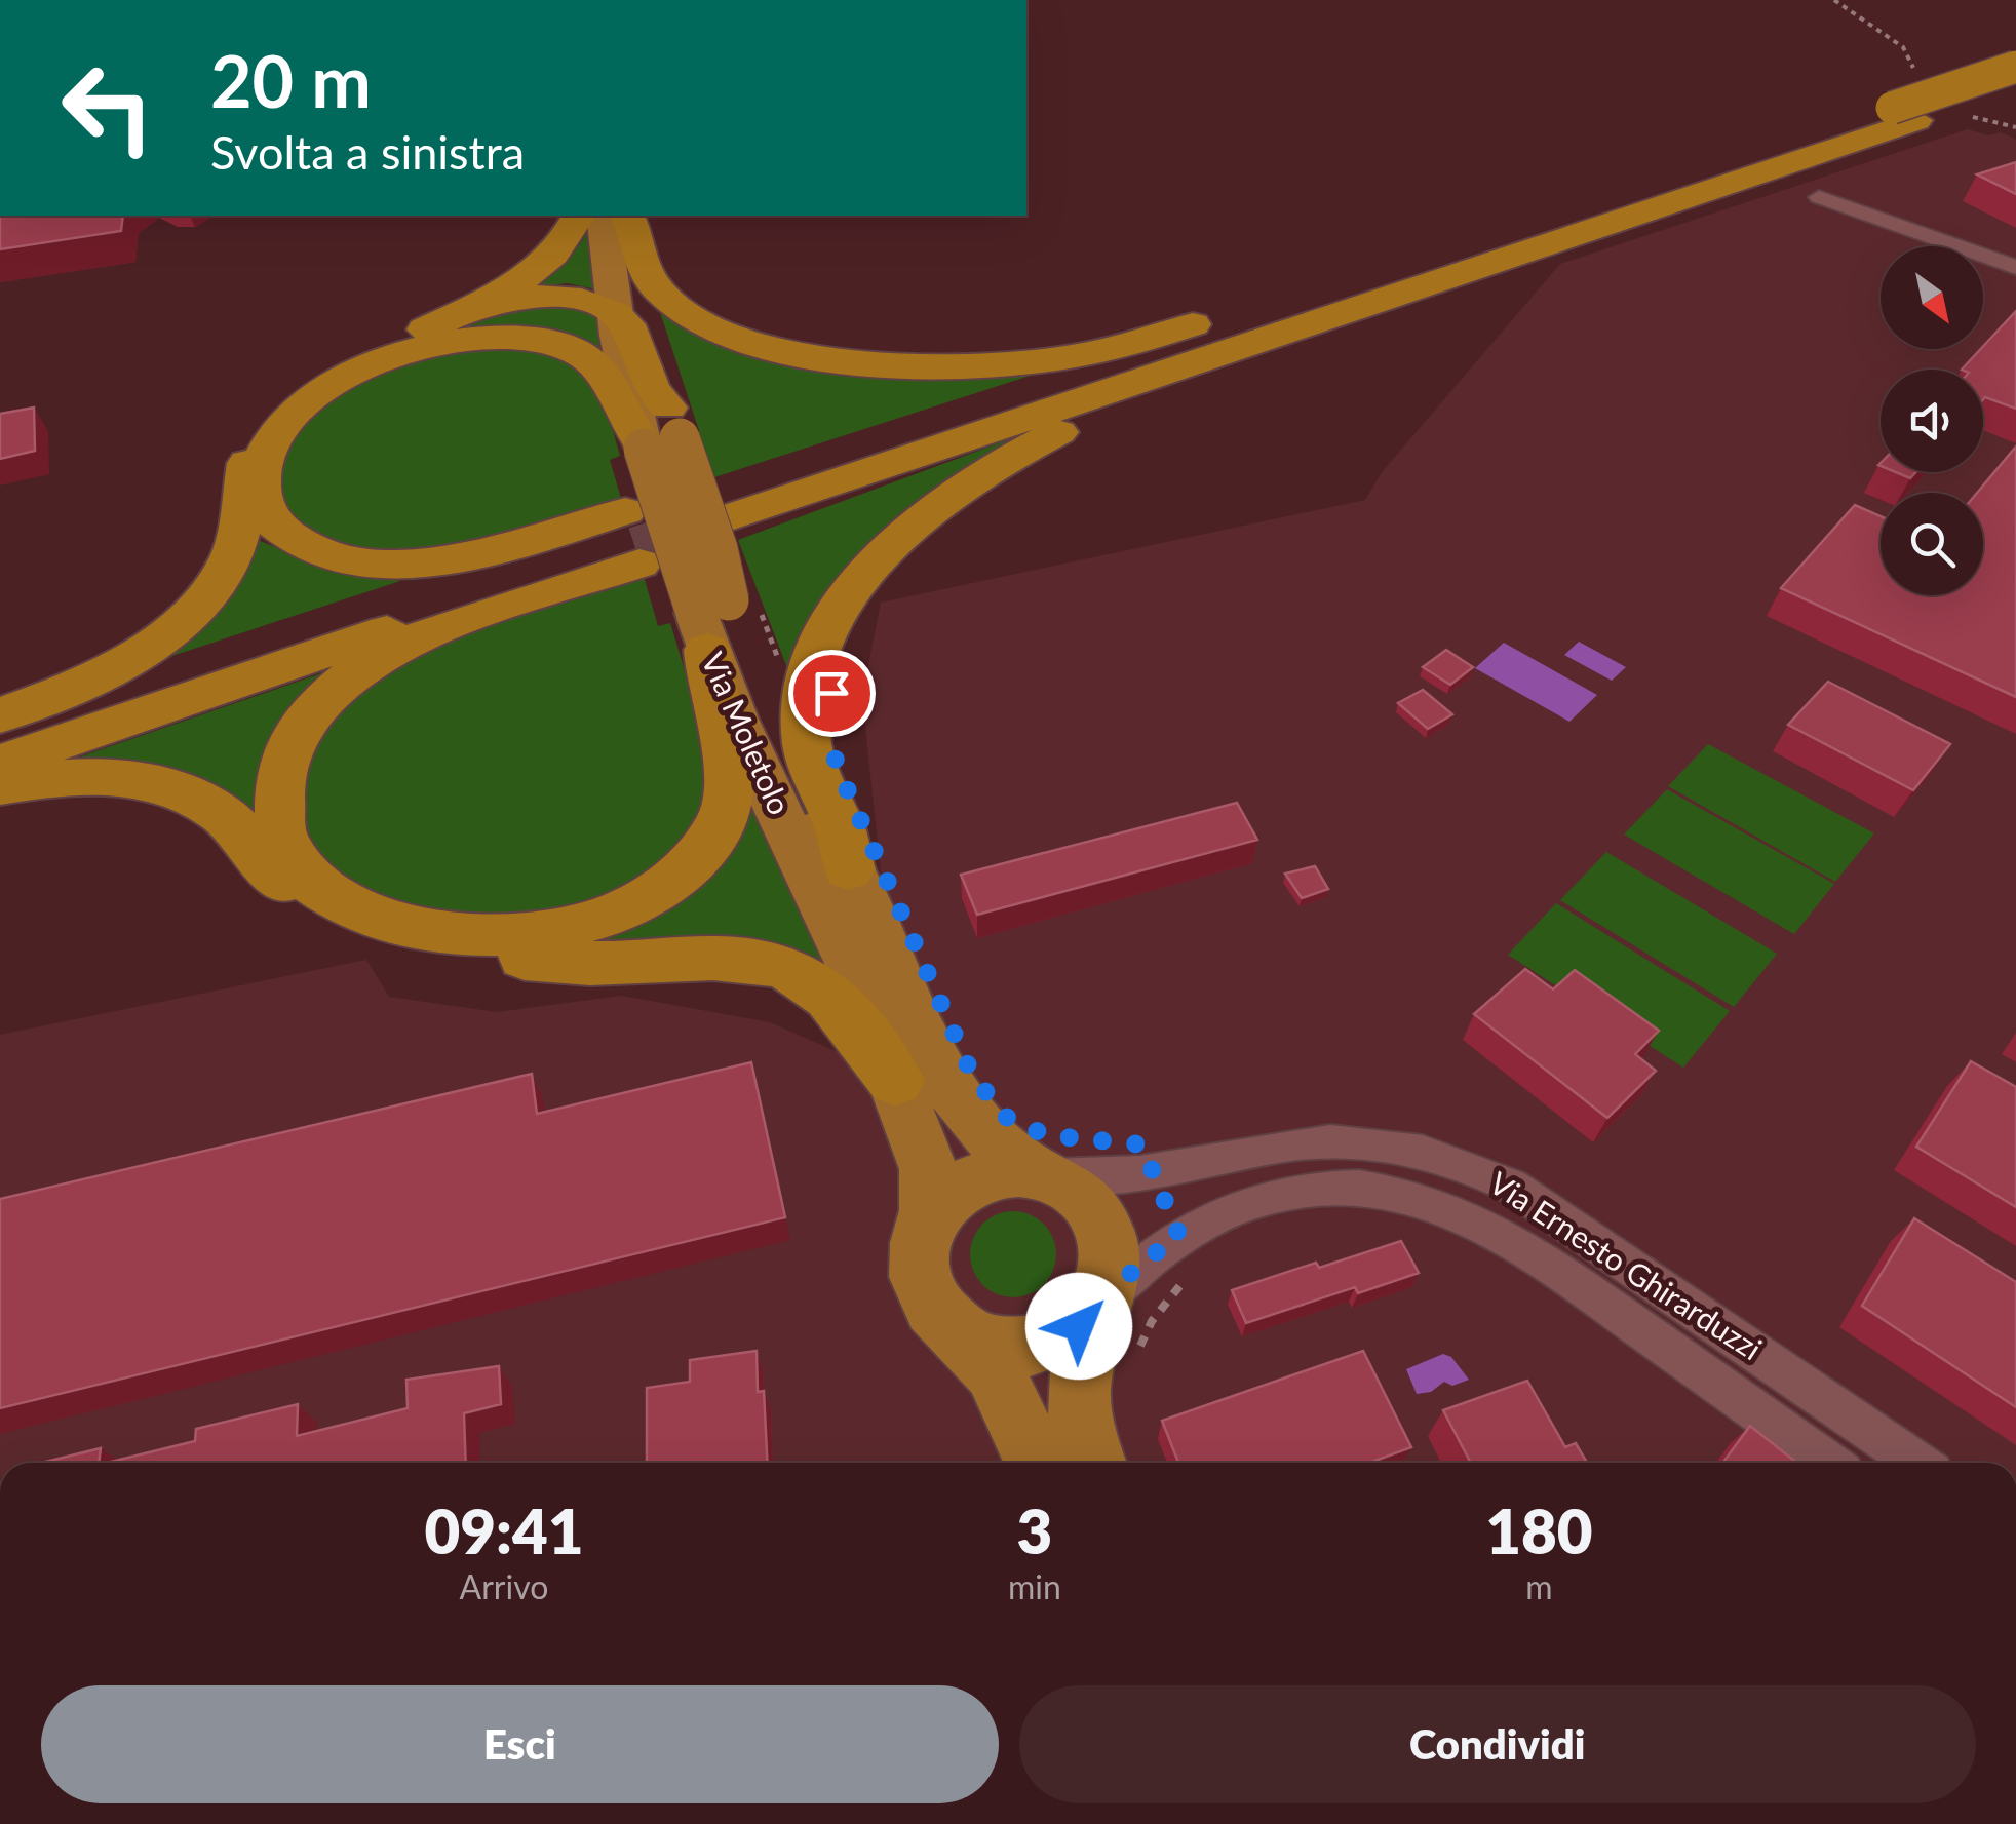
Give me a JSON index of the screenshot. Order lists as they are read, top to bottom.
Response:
{
  "streets": {
    "main road": ["Via Moletolo"],
    "street": ["Via Ernesto Ghirarduzzi"]
  },
  "crossings": [
    ["Via Moletolo", "Via Ernesto Ghirarduzzi"]
  ],
  "north": "bottom right",
  "page": {
    "turn": ["20 m", "Svolta a sinistra"],
    "eta": [
      "09:41",
      "Arrivo",
      "3",
      "min",
      "180",
      "m"
    ],
    "buttons": ["Esci", "Condividi"]
  }
}
